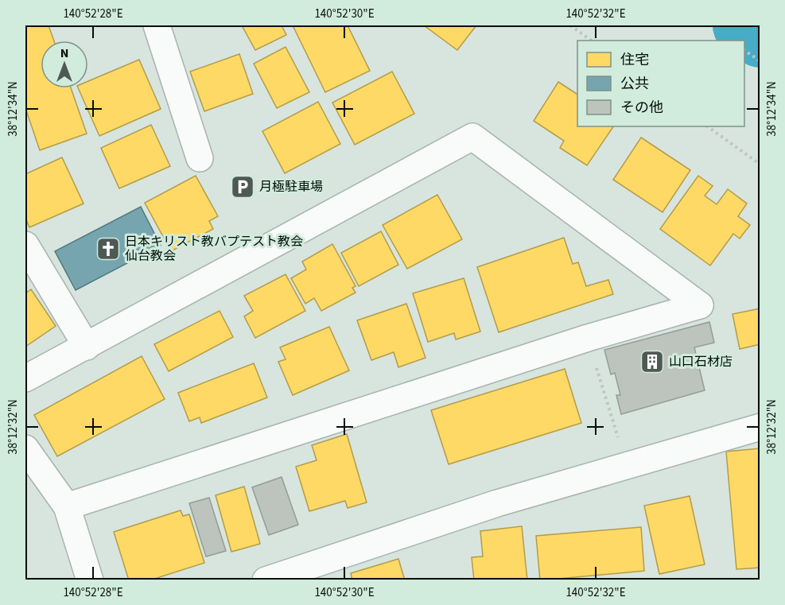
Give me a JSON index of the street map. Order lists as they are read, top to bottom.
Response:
{
  "places": {
    "parking": ["月極駐車場"],
    "church": ["日本キリスト教バプテスト教会 仙台教会"],
    "building": ["山口石材店"]
  },
  "legend": ["住宅", "公共", "その他"],
  "north": "top",
  "coordinates": [
    "140°52'28\"E",
    "140°52'30\"E",
    "140°52'32\"E",
    "38°12'34\"N",
    "38°12'32\"N"
  ]
}
